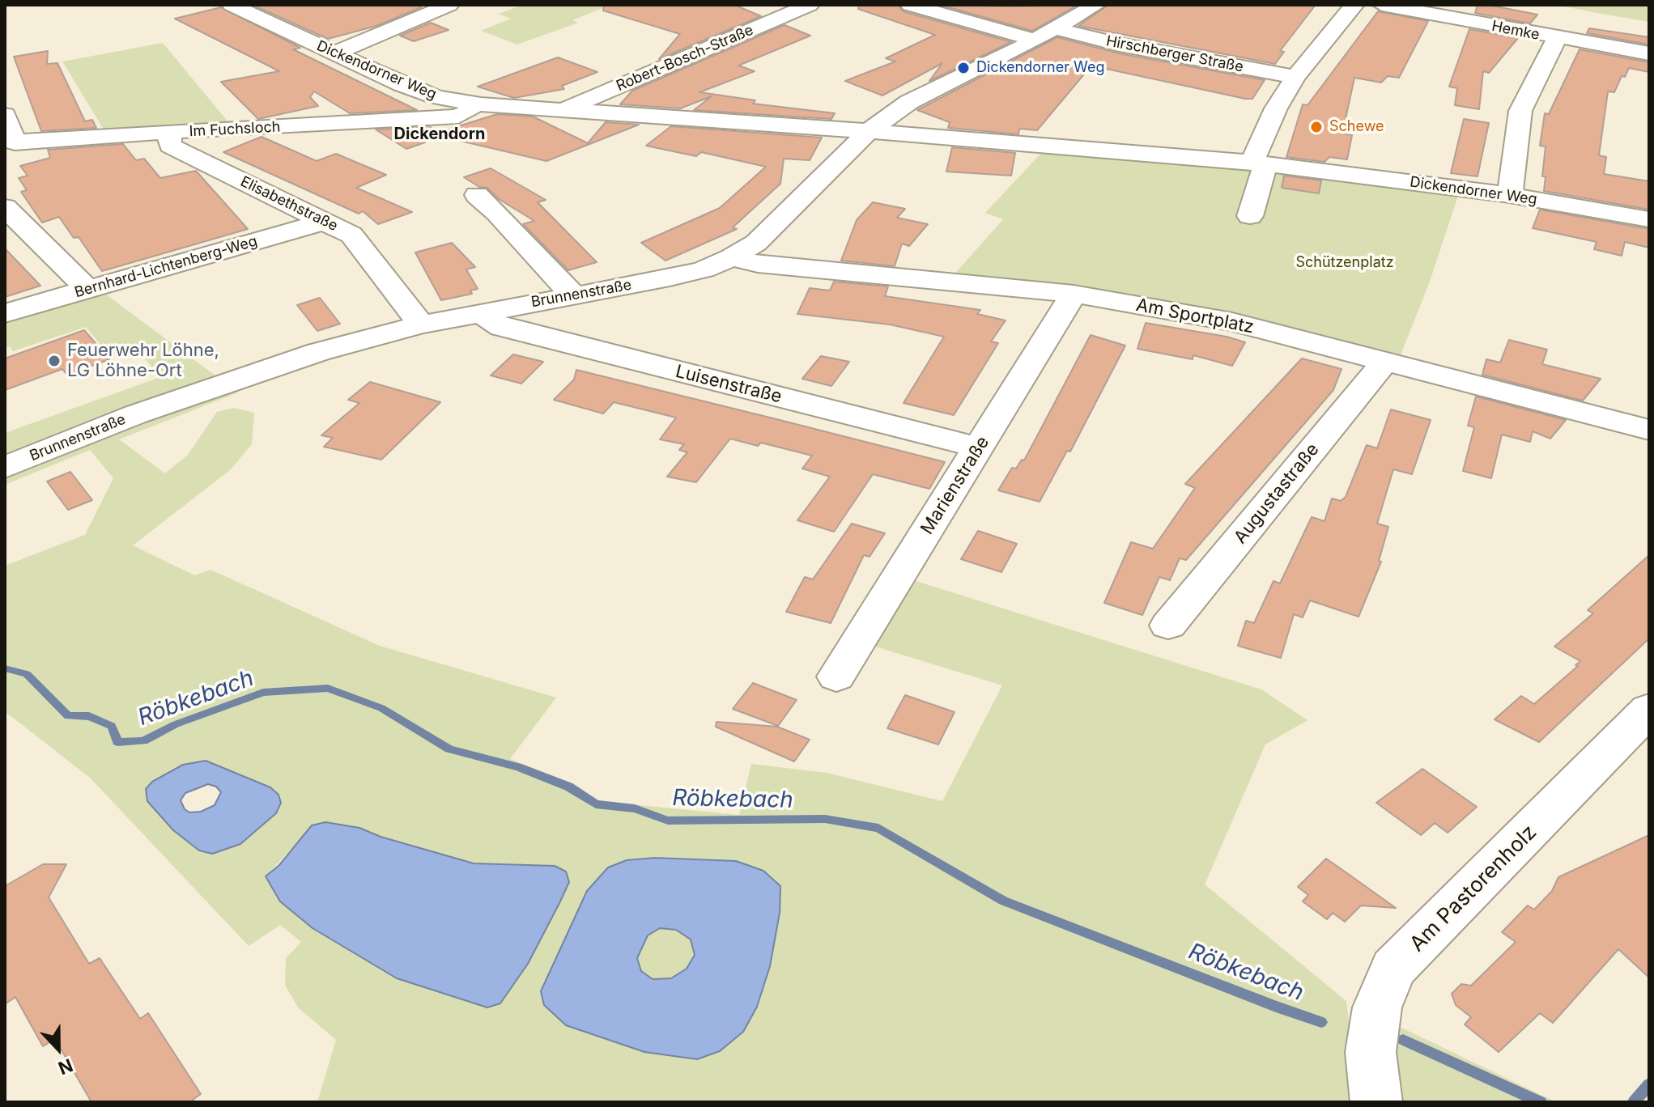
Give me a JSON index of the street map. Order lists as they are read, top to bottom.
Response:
{
  "streets": {
    "street": [
      "Hemke",
      "Hirschberger Straße",
      "Robert-Bosch-Straße",
      "Dickendorner Weg",
      "Im Fuchsloch",
      "Elisabethstraße",
      "Bernhard-Lichtenberg-Weg",
      "Brunnenstraße",
      "Am Sportplatz",
      "Luisenstraße",
      "Marienstraße",
      "Augustastraße",
      "Am Pastorenholz"
    ]
  },
  "crossings": [
    ["Hirschberger Straße", "Brunnenstraße"],
    ["Robert-Bosch-Straße", "Dickendorner Weg"],
    ["Dickendorner Weg", "Im Fuchsloch"],
    ["Dickendorner Weg", "Brunnenstraße"],
    ["Im Fuchsloch", "Elisabethstraße"],
    ["Elisabethstraße", "Bernhard-Lichtenberg-Weg"],
    ["Elisabethstraße", "Brunnenstraße"],
    ["Brunnenstraße", "Am Sportplatz"],
    ["Brunnenstraße", "Luisenstraße"],
    ["Am Sportplatz", "Marienstraße"],
    ["Am Sportplatz", "Augustastraße"],
    ["Luisenstraße", "Marienstraße"]
  ],
  "districts": ["Dickendorn"],
  "water": ["Röbkebach"],
  "parks": ["Schützenplatz"],
  "places": ["Dickendorner Weg", "Schewe", "Feuerwehr Löhne, LG Löhne-Ort"],
  "north": "bottom"
}
